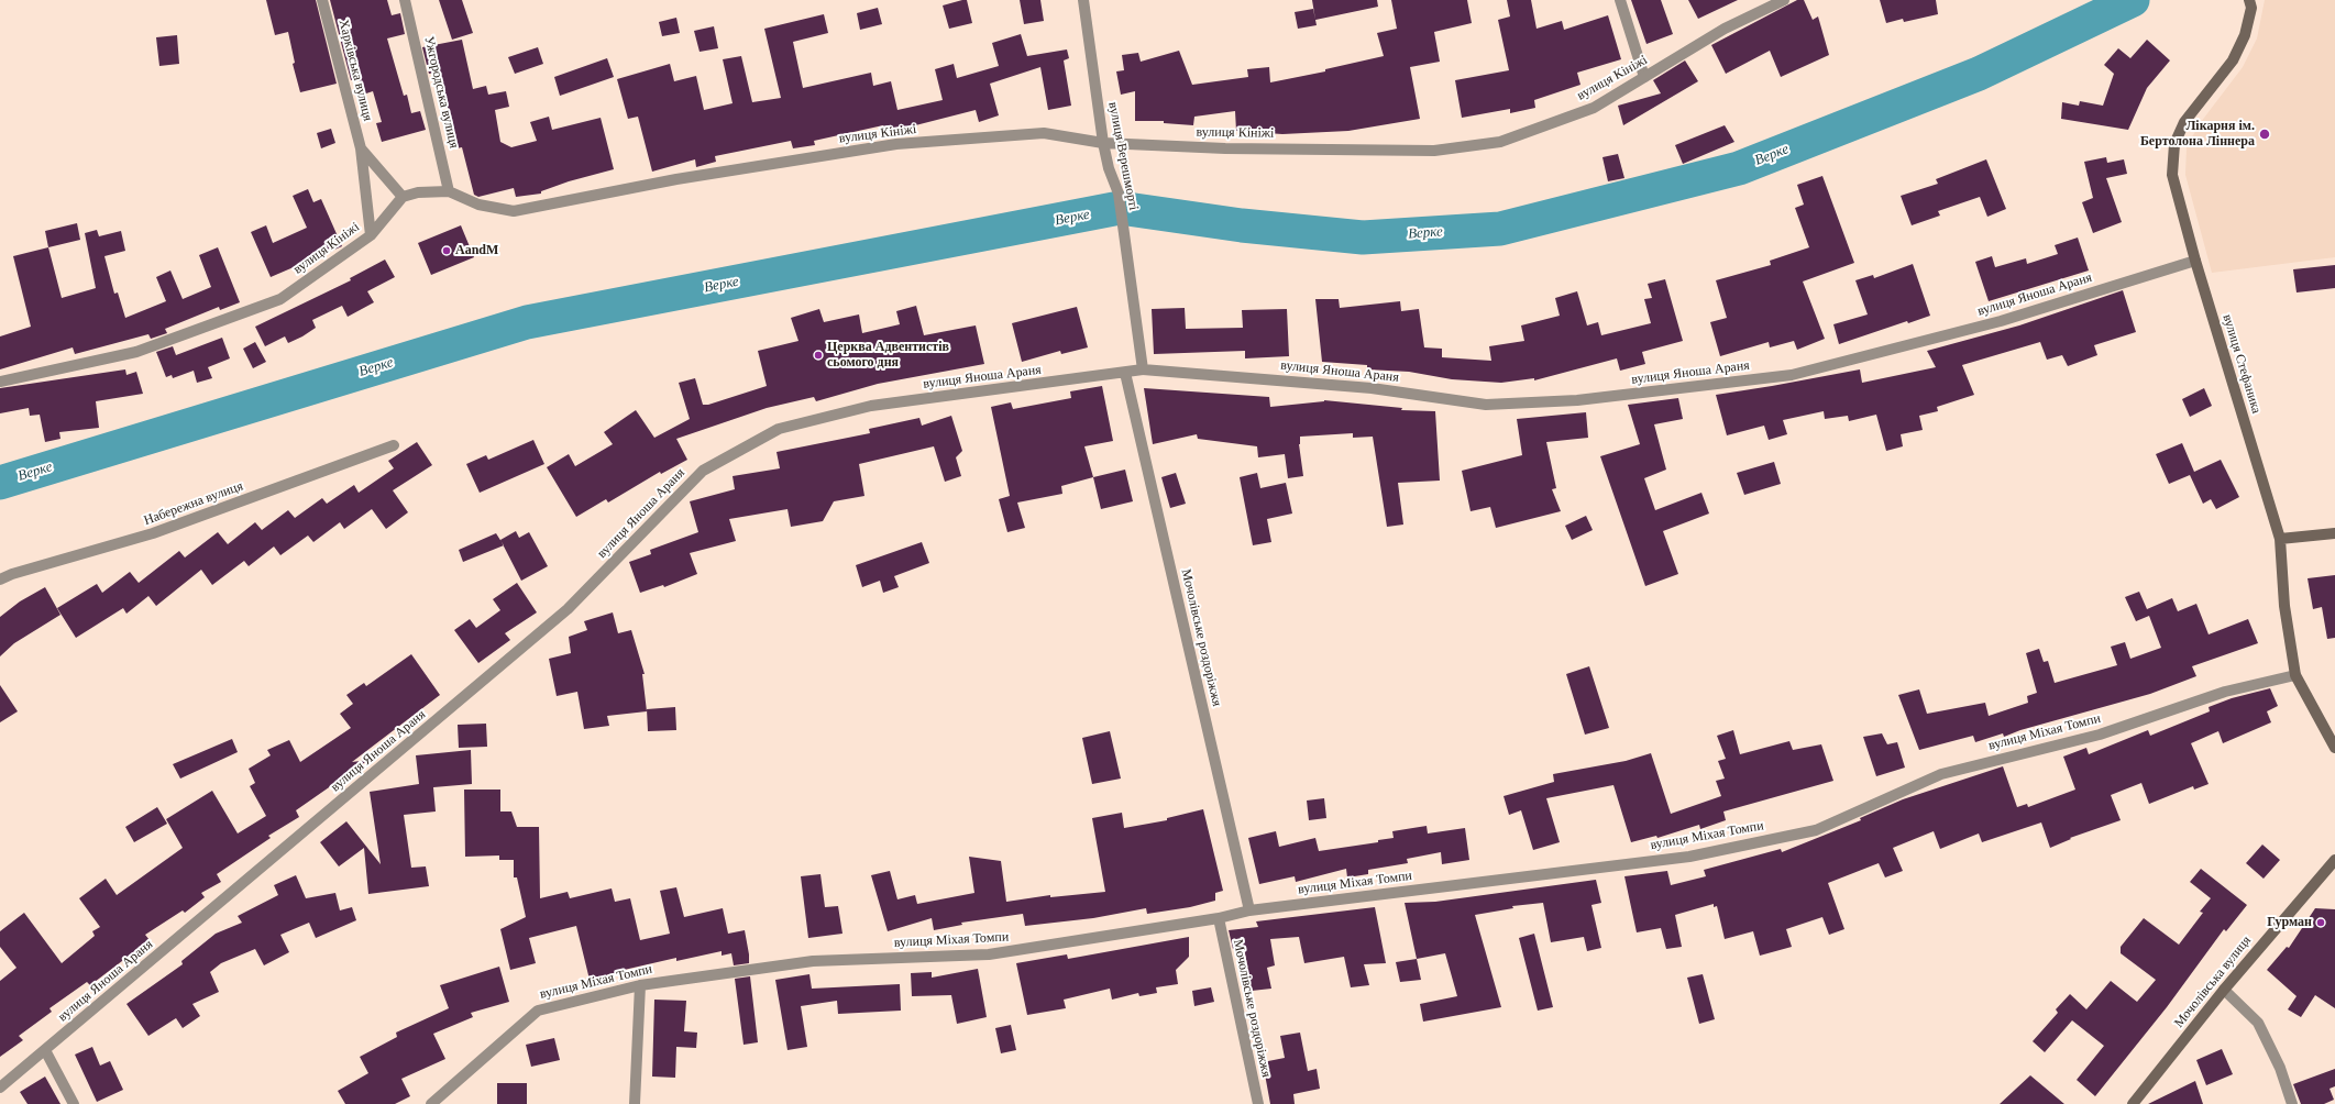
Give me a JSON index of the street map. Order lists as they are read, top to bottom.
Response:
{
  "streets": {
    "main road": ["вулиця Стефаника", "Мочолівська вулиця"],
    "street": [
      "Харківська вулиця",
      "вулиця Кініжі",
      "Ужгородська вулиця",
      "вулиця Верешморті",
      "вулиця Яноша Араня",
      "Набережна вулиця",
      "Мочолівське роздоріжжя",
      "вулиця Міхая Томпи"
    ]
  },
  "crossings": [
    ["Харківська вулиця", "вулиця Кініжі"],
    ["вулиця Кініжі", "Ужгородська вулиця"],
    ["вулиця Кініжі", "вулиця Верешморті"],
    ["вулиця Верешморті", "вулиця Яноша Араня"],
    ["вулиця Яноша Араня", "вулиця Стефаника"],
    ["вулиця Яноша Араня", "Мочолівське роздоріжжя"],
    ["вулиця Стефаника", "вулиця Міхая Томпи"],
    ["Мочолівське роздоріжжя", "вулиця Міхая Томпи"]
  ],
  "water": ["Верке"],
  "places": [
    "Лікарня ім. Бертолона Ліннера",
    "AandM",
    "Церква Адвентистів сьомого дня",
    "Гурман"
  ]
}
